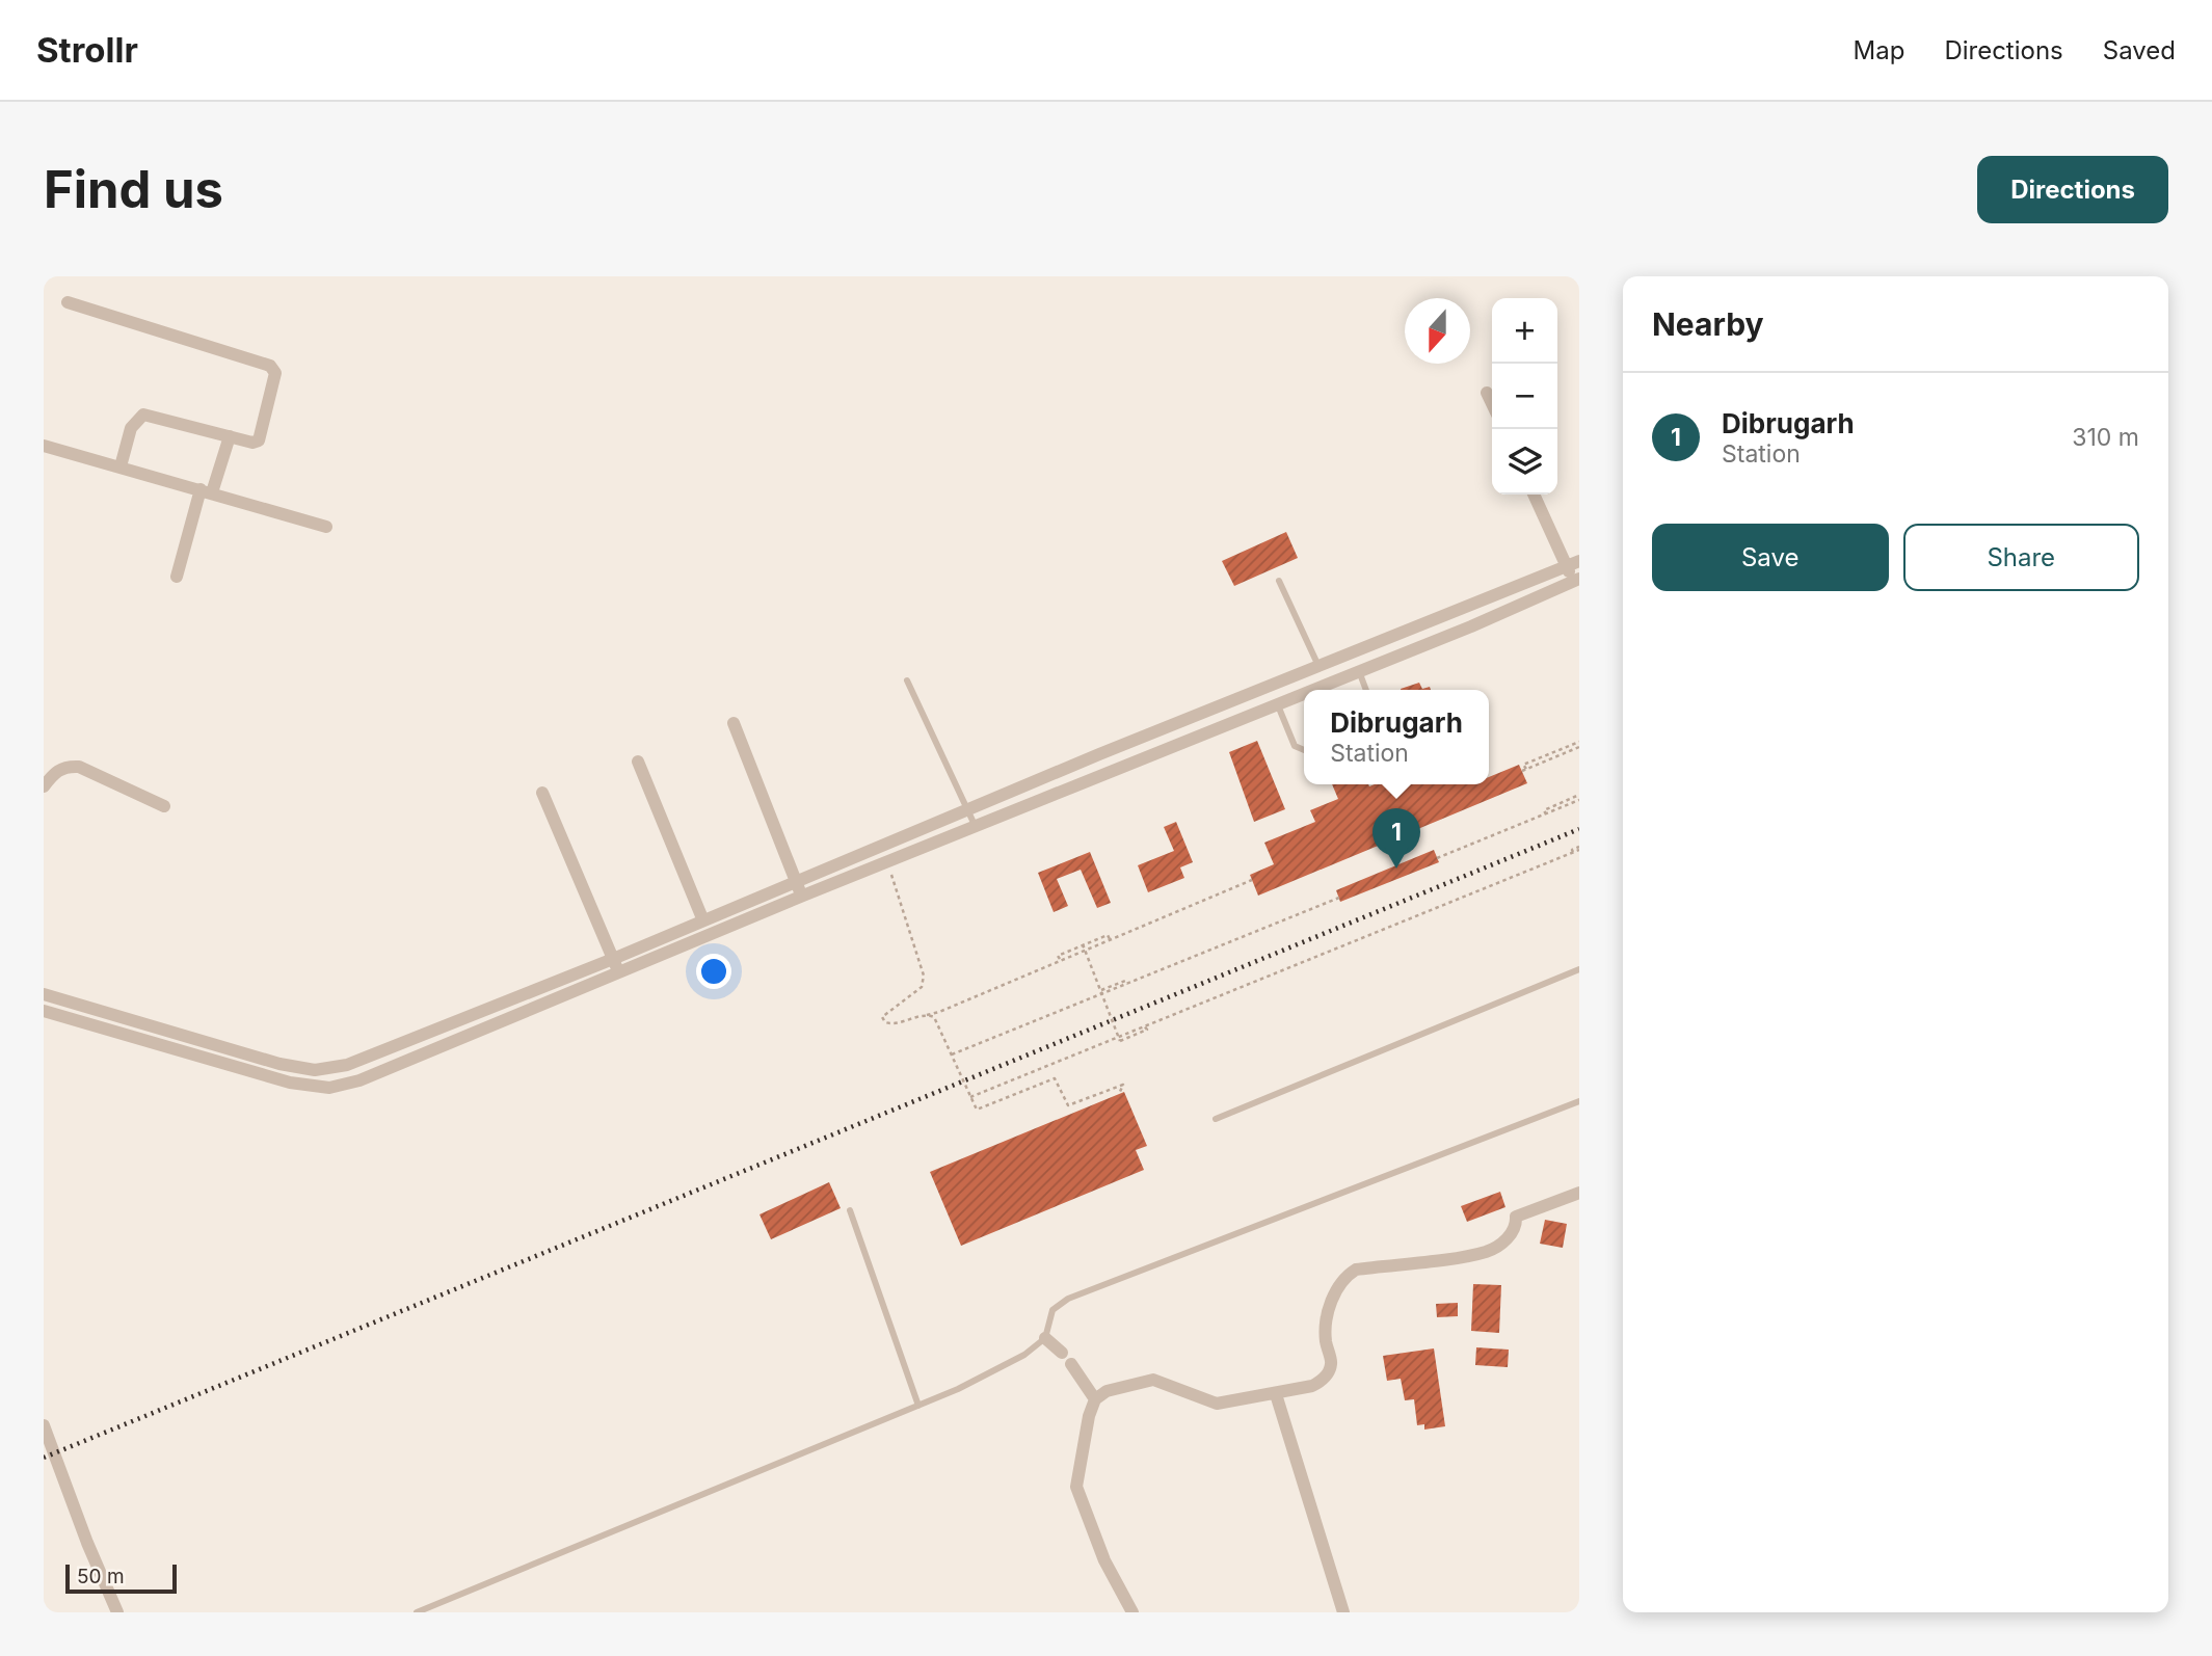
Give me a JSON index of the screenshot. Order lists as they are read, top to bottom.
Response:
{
  "scale_bar": "50 m",
  "north": "bottom",
  "page": {
    "header": "Strollr",
    "nav": ["Map", "Directions", "Saved"],
    "buttons": [
      "Directions",
      ["Save", "Share"]
    ],
    "title": "Find us",
    "heading": "Nearby",
    "map_buttons": ["+", "−"],
    "list": [
      {
        "mark": "1",
        "name": "Dibrugarh",
        "note": "Station",
        "value": "310 m"
      }
    ],
    "popup": ["Dibrugarh", "Station"],
    "pins": "1",
    "scale": "50 m"
  }
}
